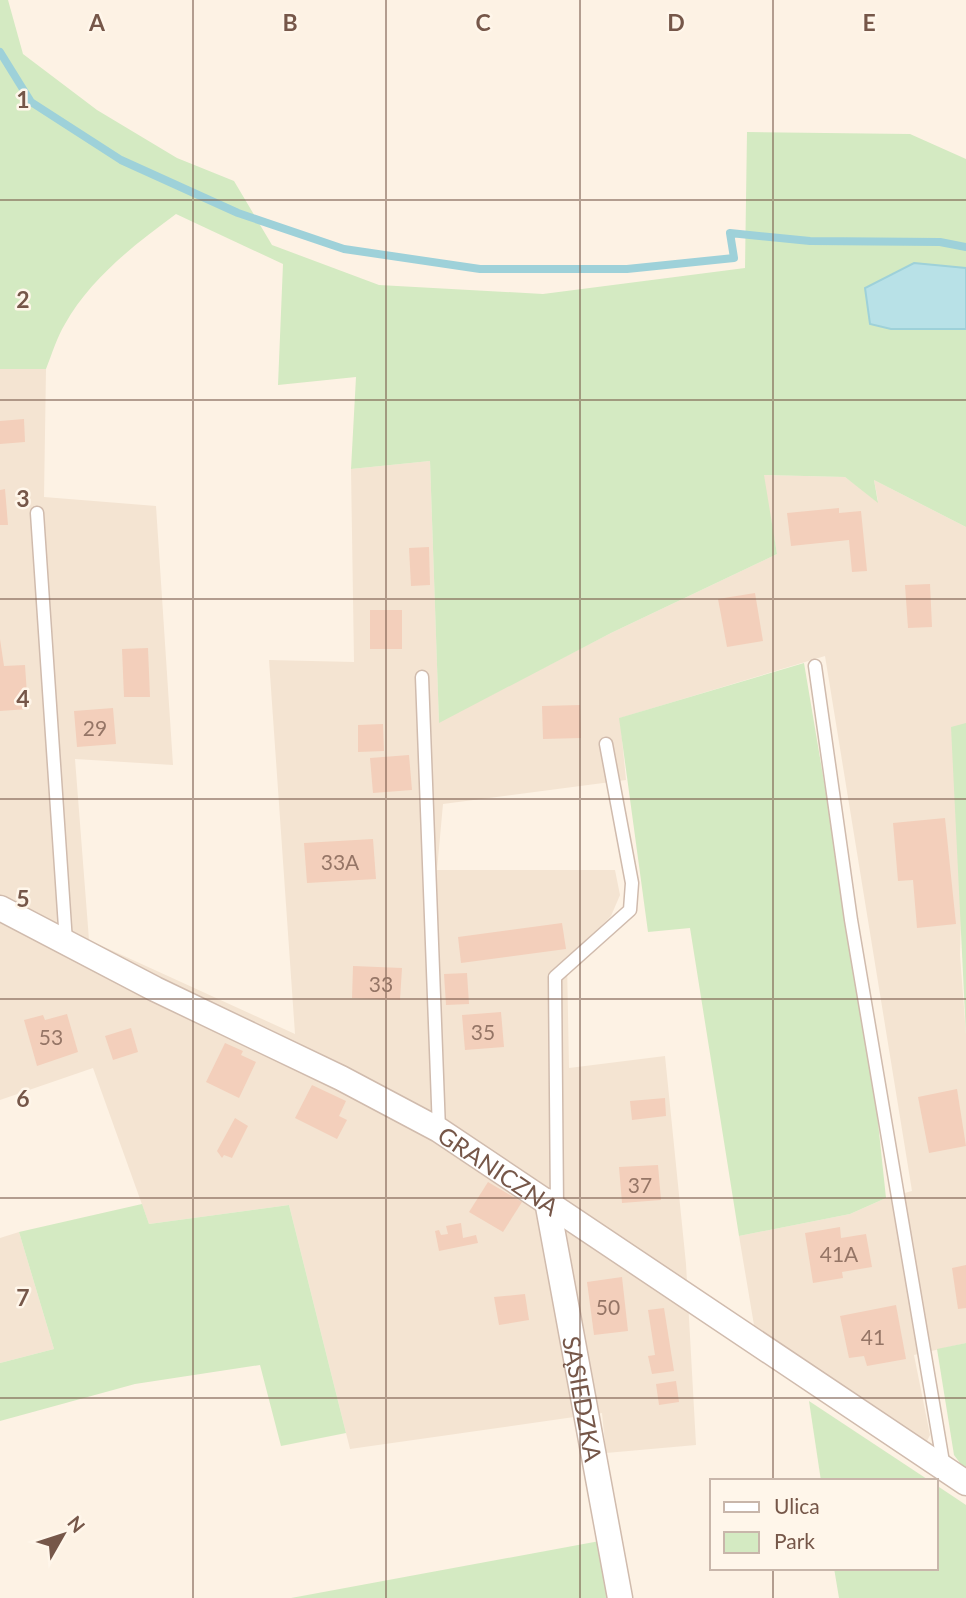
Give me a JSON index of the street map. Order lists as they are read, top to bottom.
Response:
{
  "streets": {
    "street": ["GRANICZNA", "SĄSIEDZKA"]
  },
  "crossings": [
    ["GRANICZNA", "SĄSIEDZKA"]
  ],
  "house_numbers": [
    "29",
    "33A",
    "33",
    "35",
    "53",
    "37",
    "41A",
    "50",
    "41"
  ],
  "legend": ["Ulica", "Park"],
  "north": "top right",
  "grid": {
    "columns": [
      "A",
      "B",
      "C",
      "D",
      "E"
    ],
    "rows": [
      "1",
      "2",
      "3",
      "4",
      "5",
      "6",
      "7"
    ]
  }
}
